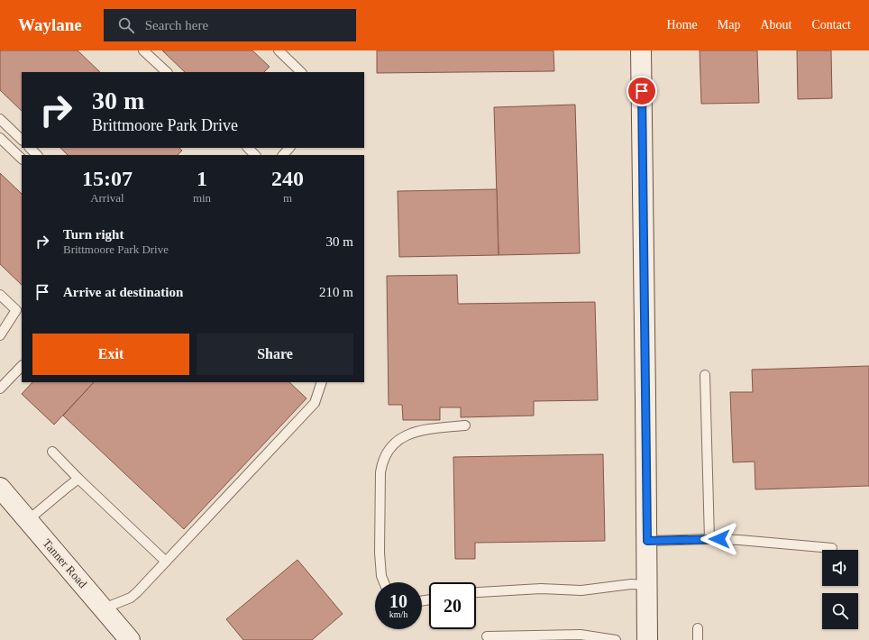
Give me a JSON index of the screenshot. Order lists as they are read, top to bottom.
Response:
{
  "streets": {
    "street": ["Tanner Road"]
  },
  "page": {
    "header": "Waylane",
    "search": "Search here",
    "nav": [
      "Home",
      "Map",
      "About",
      "Contact"
    ],
    "turn": ["30 m", "Brittmoore Park Drive"],
    "eta": [
      "15:07",
      "Arrival",
      "1",
      "min",
      "240",
      "m"
    ],
    "list": [
      {
        "name": "Turn right",
        "note": "Brittmoore Park Drive",
        "value": "30 m"
      },
      {
        "name": "Arrive at destination",
        "value": "210 m"
      }
    ],
    "buttons": ["Exit", "Share"],
    "speed": "10 km/h",
    "limit": "20"
  }
}
